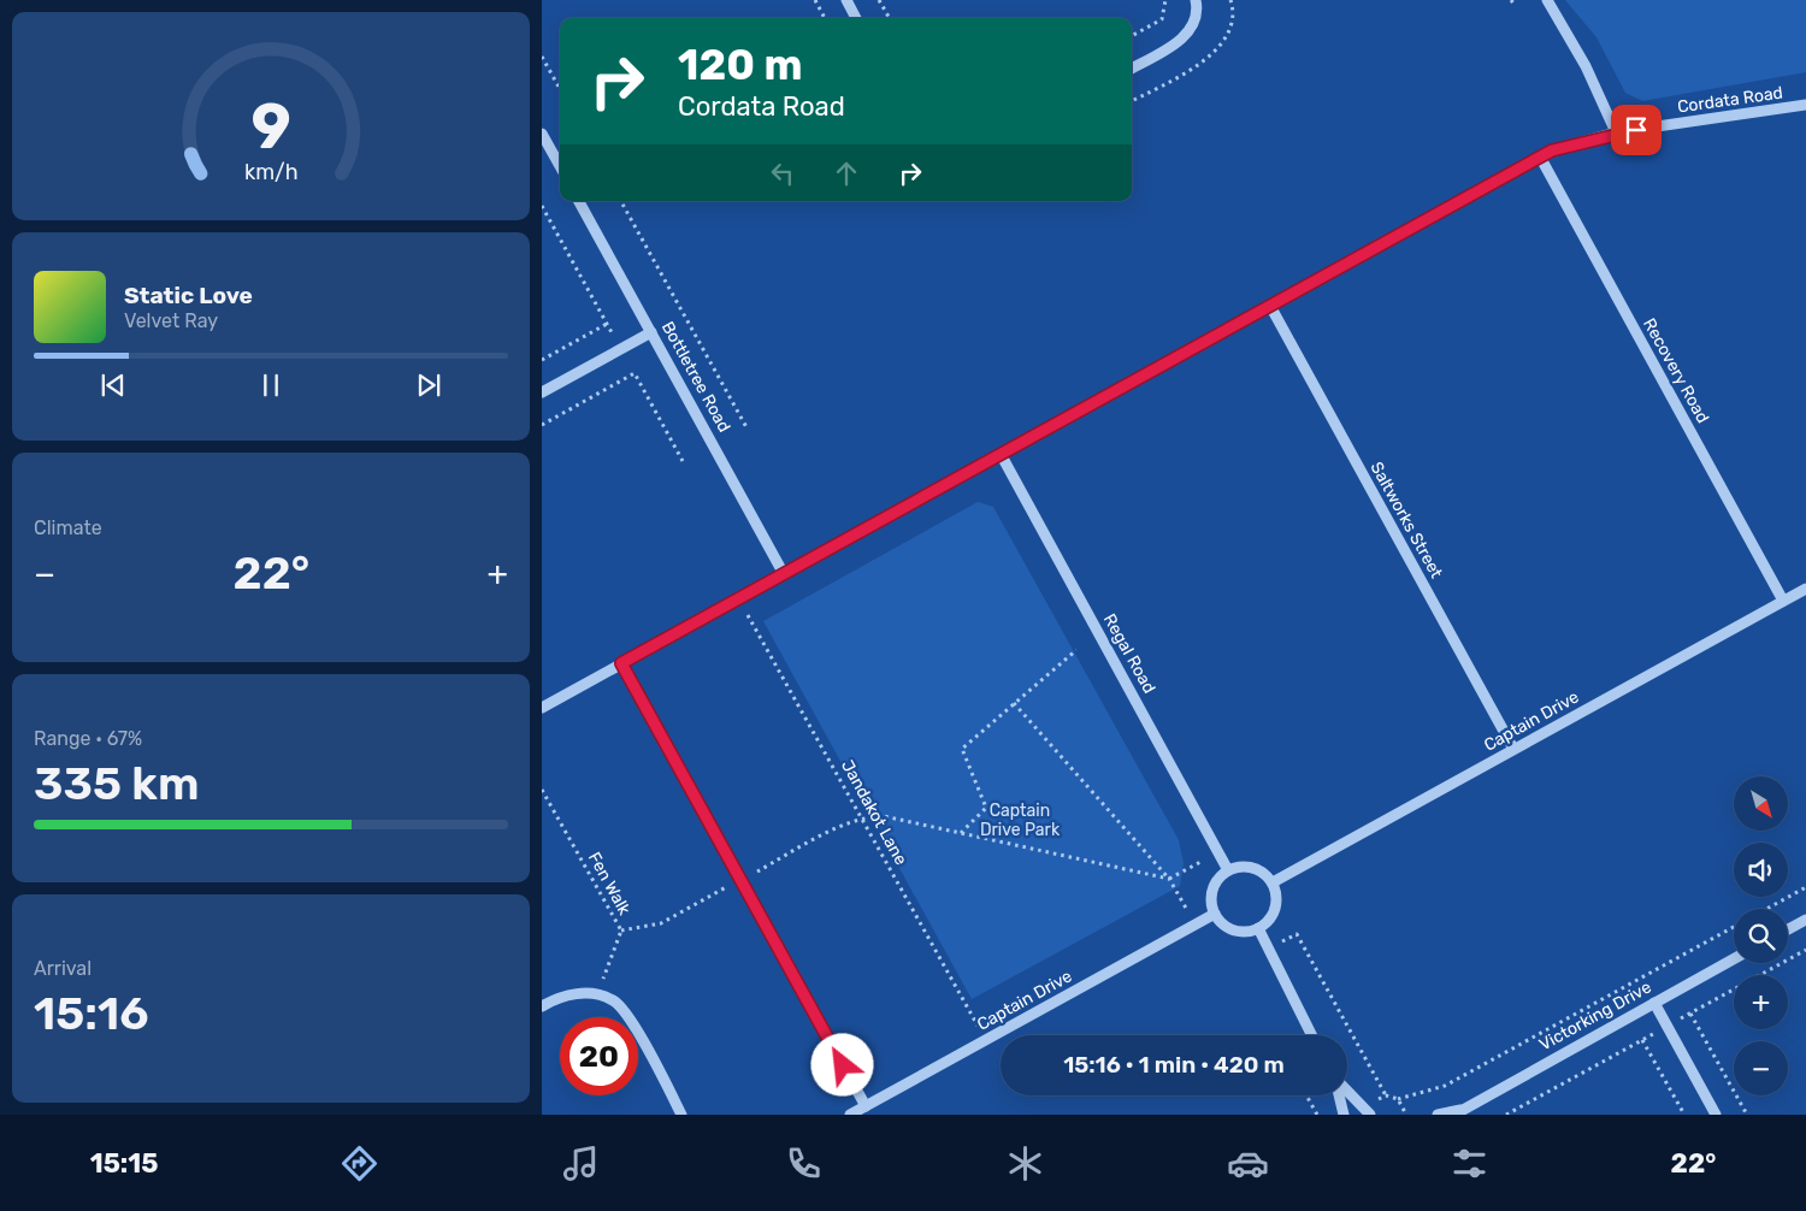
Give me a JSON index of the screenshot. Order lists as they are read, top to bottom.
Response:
{
  "streets": {
    "street": [
      "Cordata Road",
      "Recovery Road",
      "Bottletree Road",
      "Saltworks Street",
      "Regal Road",
      "Captain Drive",
      "Victorking Drive"
    ],
    "path": ["Jandakot Lane", "Fen Walk"]
  },
  "crossings": [
    ["Cordata Road", "Recovery Road"],
    ["Cordata Road", "Bottletree Road"],
    ["Cordata Road", "Saltworks Street"],
    ["Cordata Road", "Regal Road"],
    ["Cordata Road", "Jandakot Lane"],
    ["Recovery Road", "Captain Drive"],
    ["Saltworks Street", "Captain Drive"],
    ["Regal Road", "Captain Drive"],
    ["Captain Drive", "Jandakot Lane"]
  ],
  "parks": ["Captain Drive Park"],
  "north": "bottom right",
  "page": {
    "turn": ["120 m", "Cordata Road"],
    "song": ["Static Love", "Velvet Ray"],
    "tile": [
      "Climate",
      ["Range · 67%", "335 km"],
      ["Arrival", "15:16"]
    ],
    "heat": ["−", "22°", "+"],
    "map_buttons": ["+", "−"],
    "limit": "20",
    "trip": "15:16 · 1 min · 420 m",
    "tabs": ["15:15", "22°"],
    "gauge": ["9", "km/h"]
  }
}
